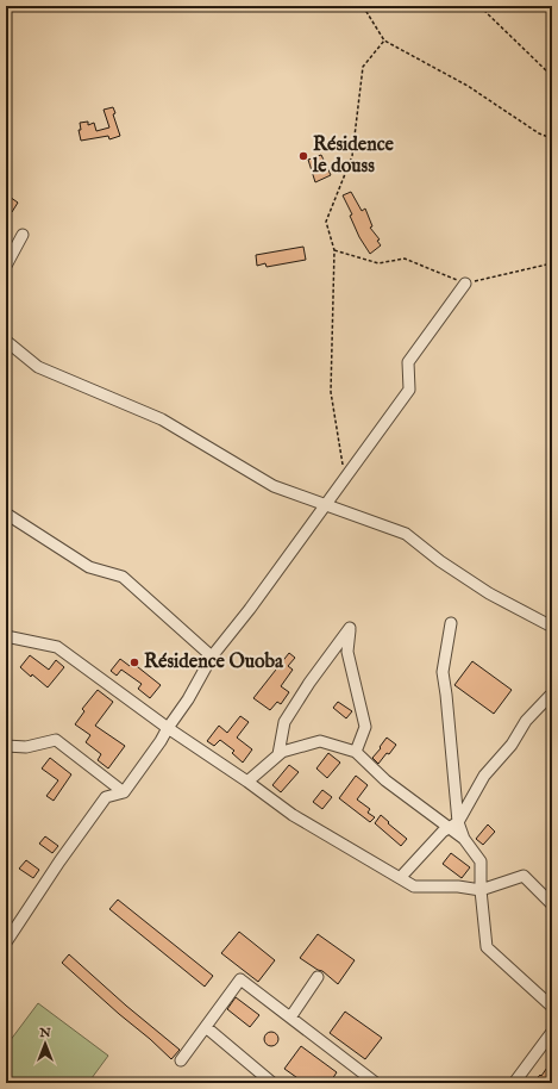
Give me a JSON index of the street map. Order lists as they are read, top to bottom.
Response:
{
  "places": ["Résidence le douss", "Résidence Ouoba"],
  "north": "top"
}
